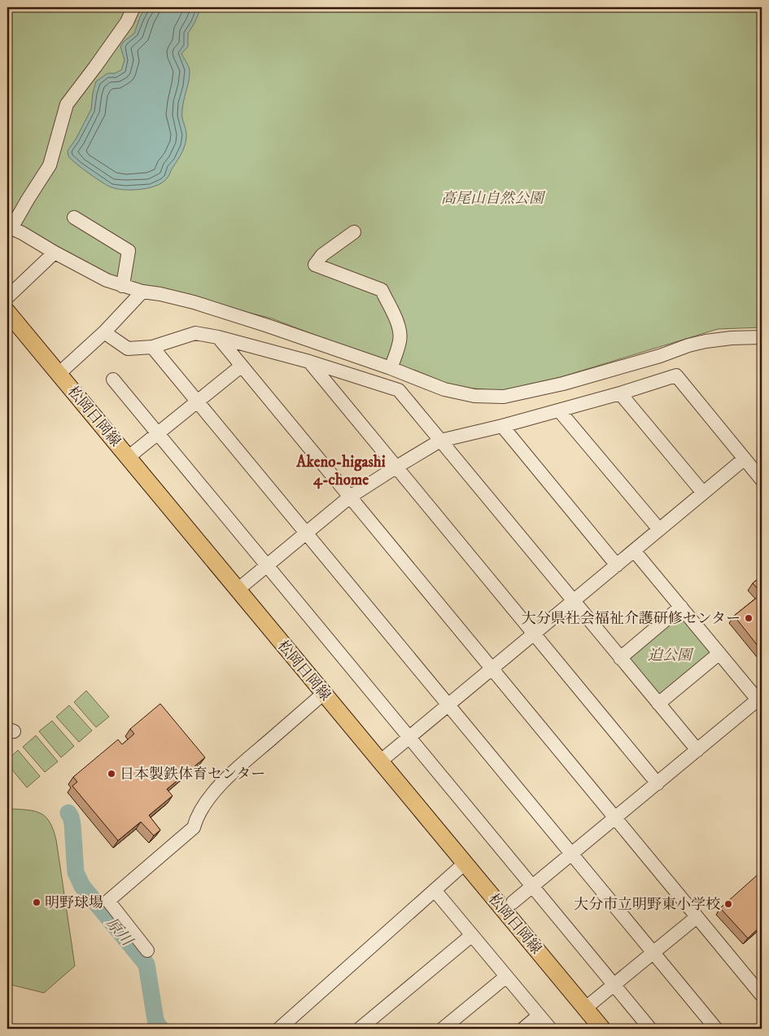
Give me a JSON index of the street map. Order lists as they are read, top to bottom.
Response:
{
  "streets": {
    "main road": ["松岡日岡線"]
  },
  "districts": ["Akeno-higashi 4-chome"],
  "water": ["原川"],
  "parks": ["高尾山自然公園", "迫公園"],
  "places": [
    "大分県社会福祉介護研修センター",
    "日本製鉄体育センター",
    "明野球場",
    "大分市立明野東小学校"
  ]
}
